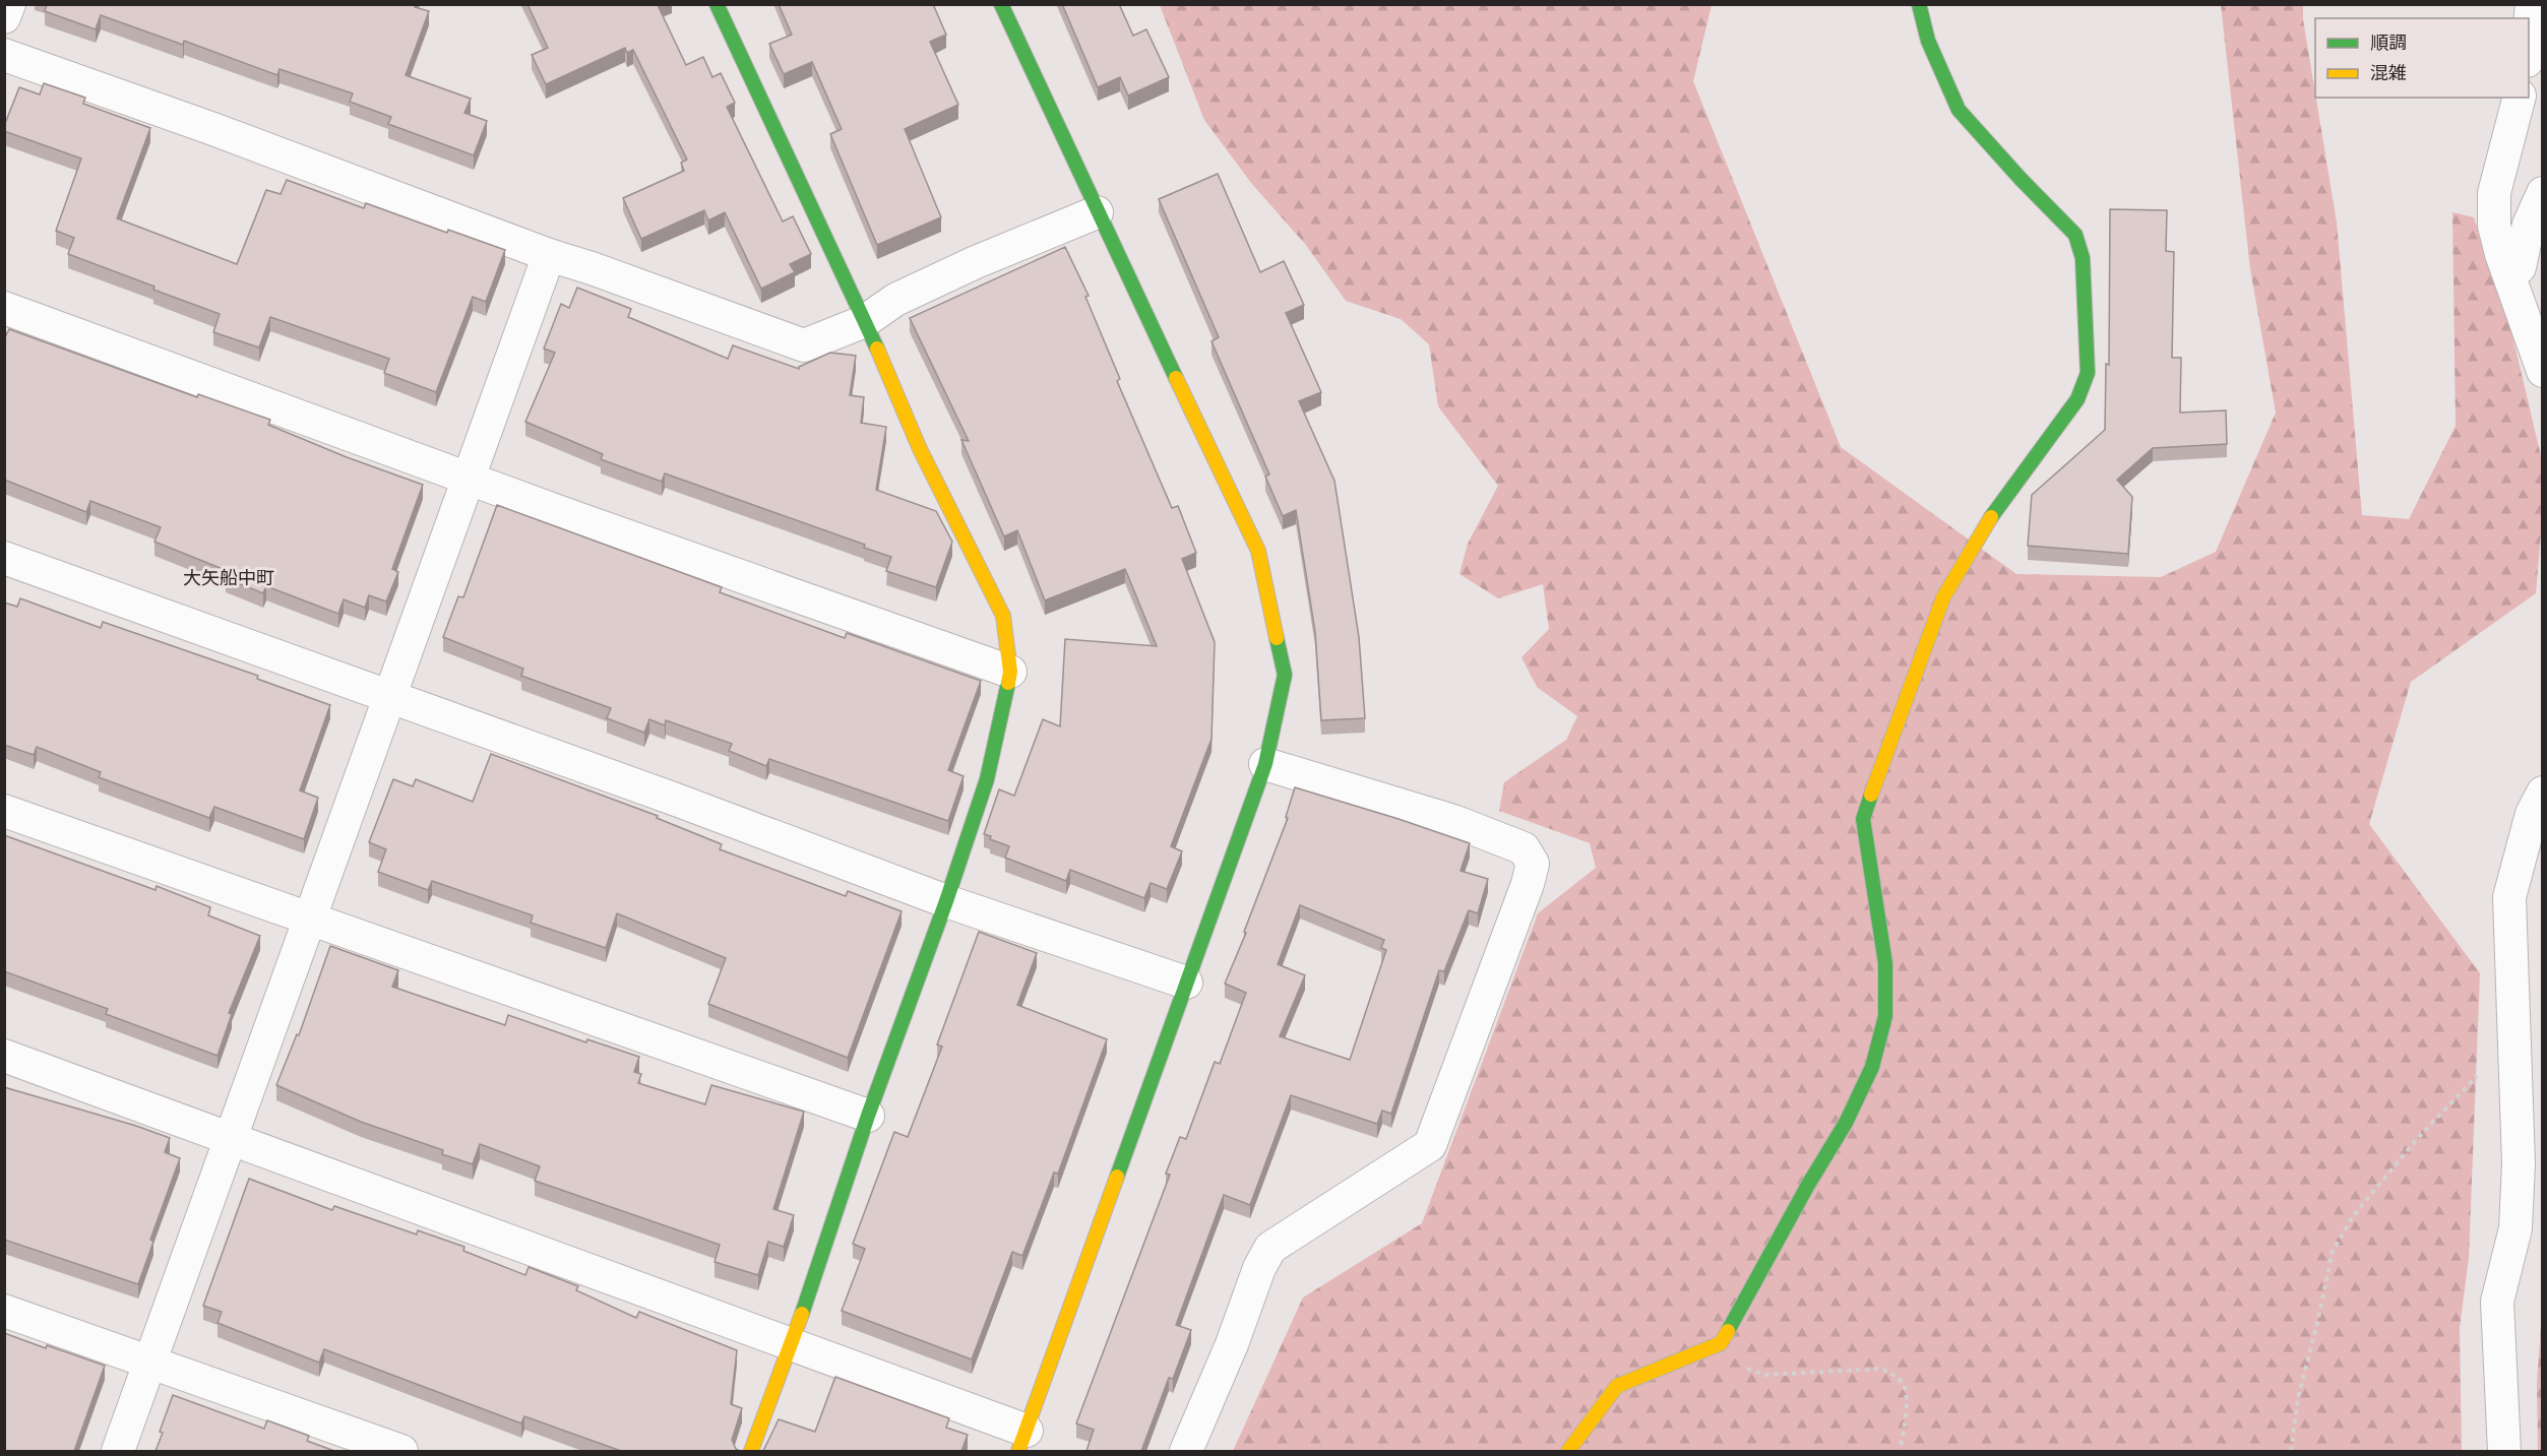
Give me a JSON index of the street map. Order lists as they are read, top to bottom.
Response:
{
  "districts": ["大矢船中町"],
  "legend": ["順調", "混雑"]
}
